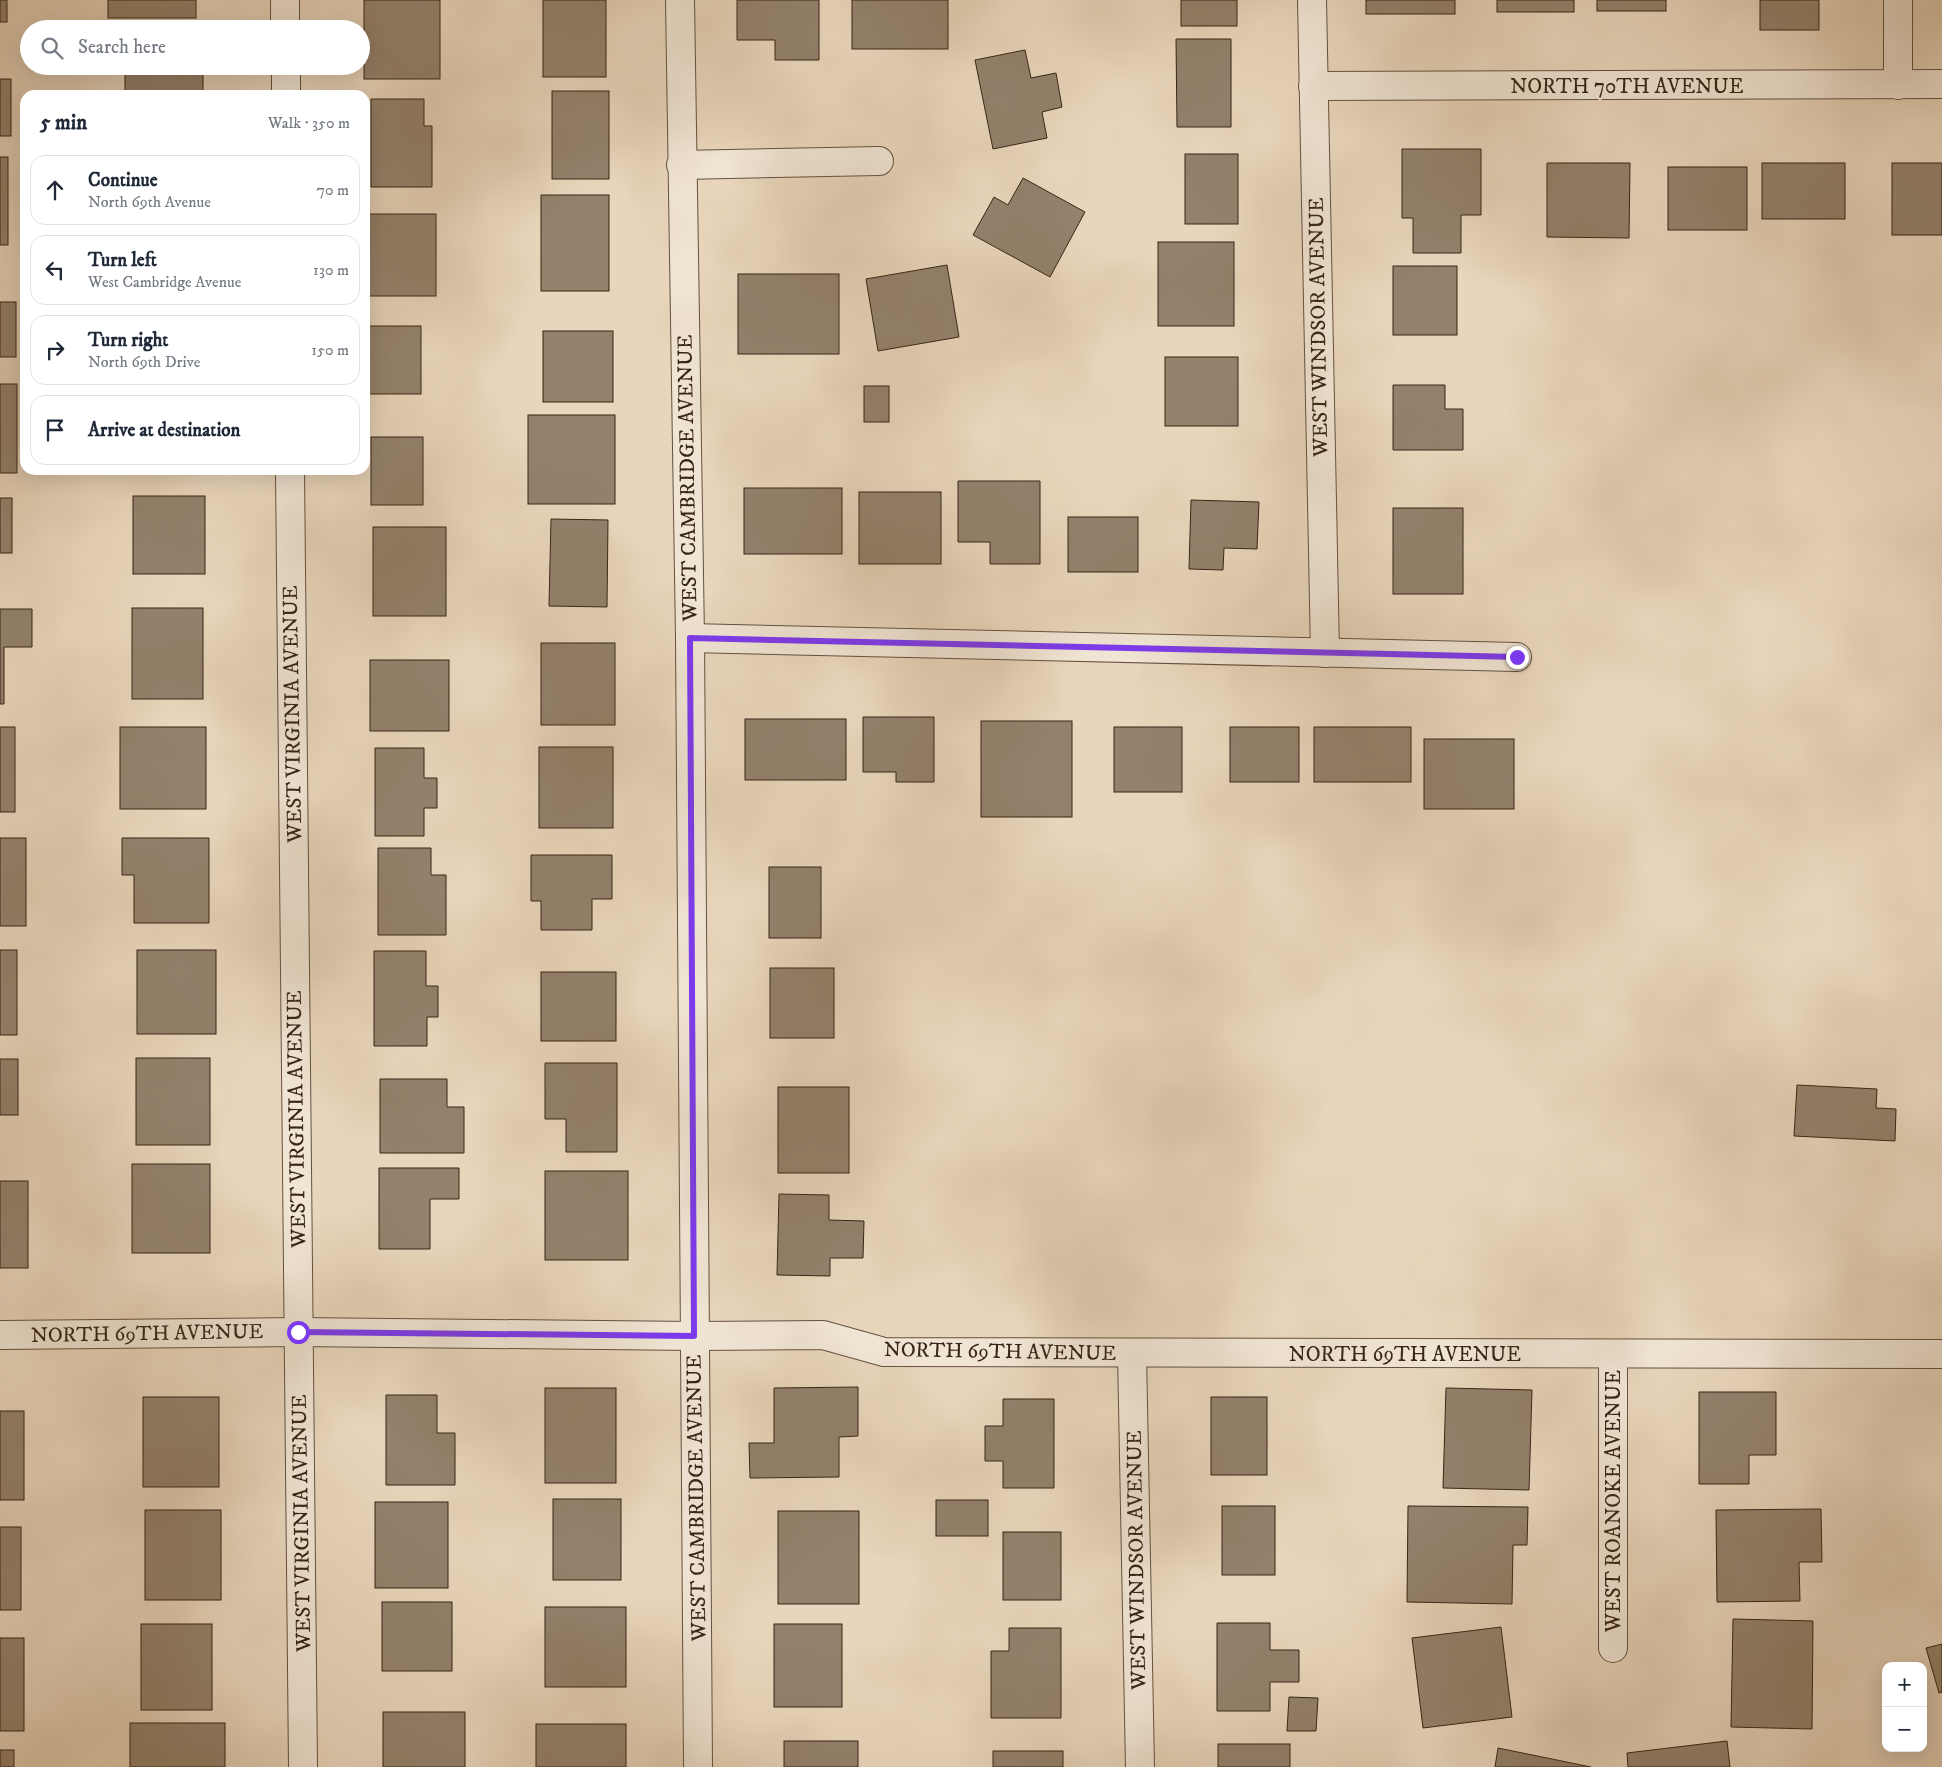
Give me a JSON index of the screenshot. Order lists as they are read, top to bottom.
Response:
{
  "streets": {
    "street": [
      "NORTH 70TH AVENUE",
      "WEST WINDSOR AVENUE",
      "WEST CAMBRIDGE AVENUE",
      "WEST VIRGINIA AVENUE",
      "NORTH 69TH AVENUE",
      "WEST ROANOKE AVENUE"
    ]
  },
  "crossings": [
    ["NORTH 70TH AVENUE", "WEST WINDSOR AVENUE"],
    ["WEST WINDSOR AVENUE", "NORTH 69TH AVENUE"],
    ["WEST CAMBRIDGE AVENUE", "NORTH 69TH AVENUE"],
    ["WEST VIRGINIA AVENUE", "NORTH 69TH AVENUE"],
    ["NORTH 69TH AVENUE", "WEST ROANOKE AVENUE"]
  ],
  "page": {
    "search": "Search here",
    "heading": ["5 min", "Walk · 350 m"],
    "list": [
      ["Continue", "North 69th Avenue", "70 m"],
      ["Turn left", "West Cambridge Avenue", "130 m"],
      ["Turn right", "North 69th Drive", "150 m"],
      "Arrive at destination"
    ],
    "map_buttons": ["+", "−"]
  }
}
